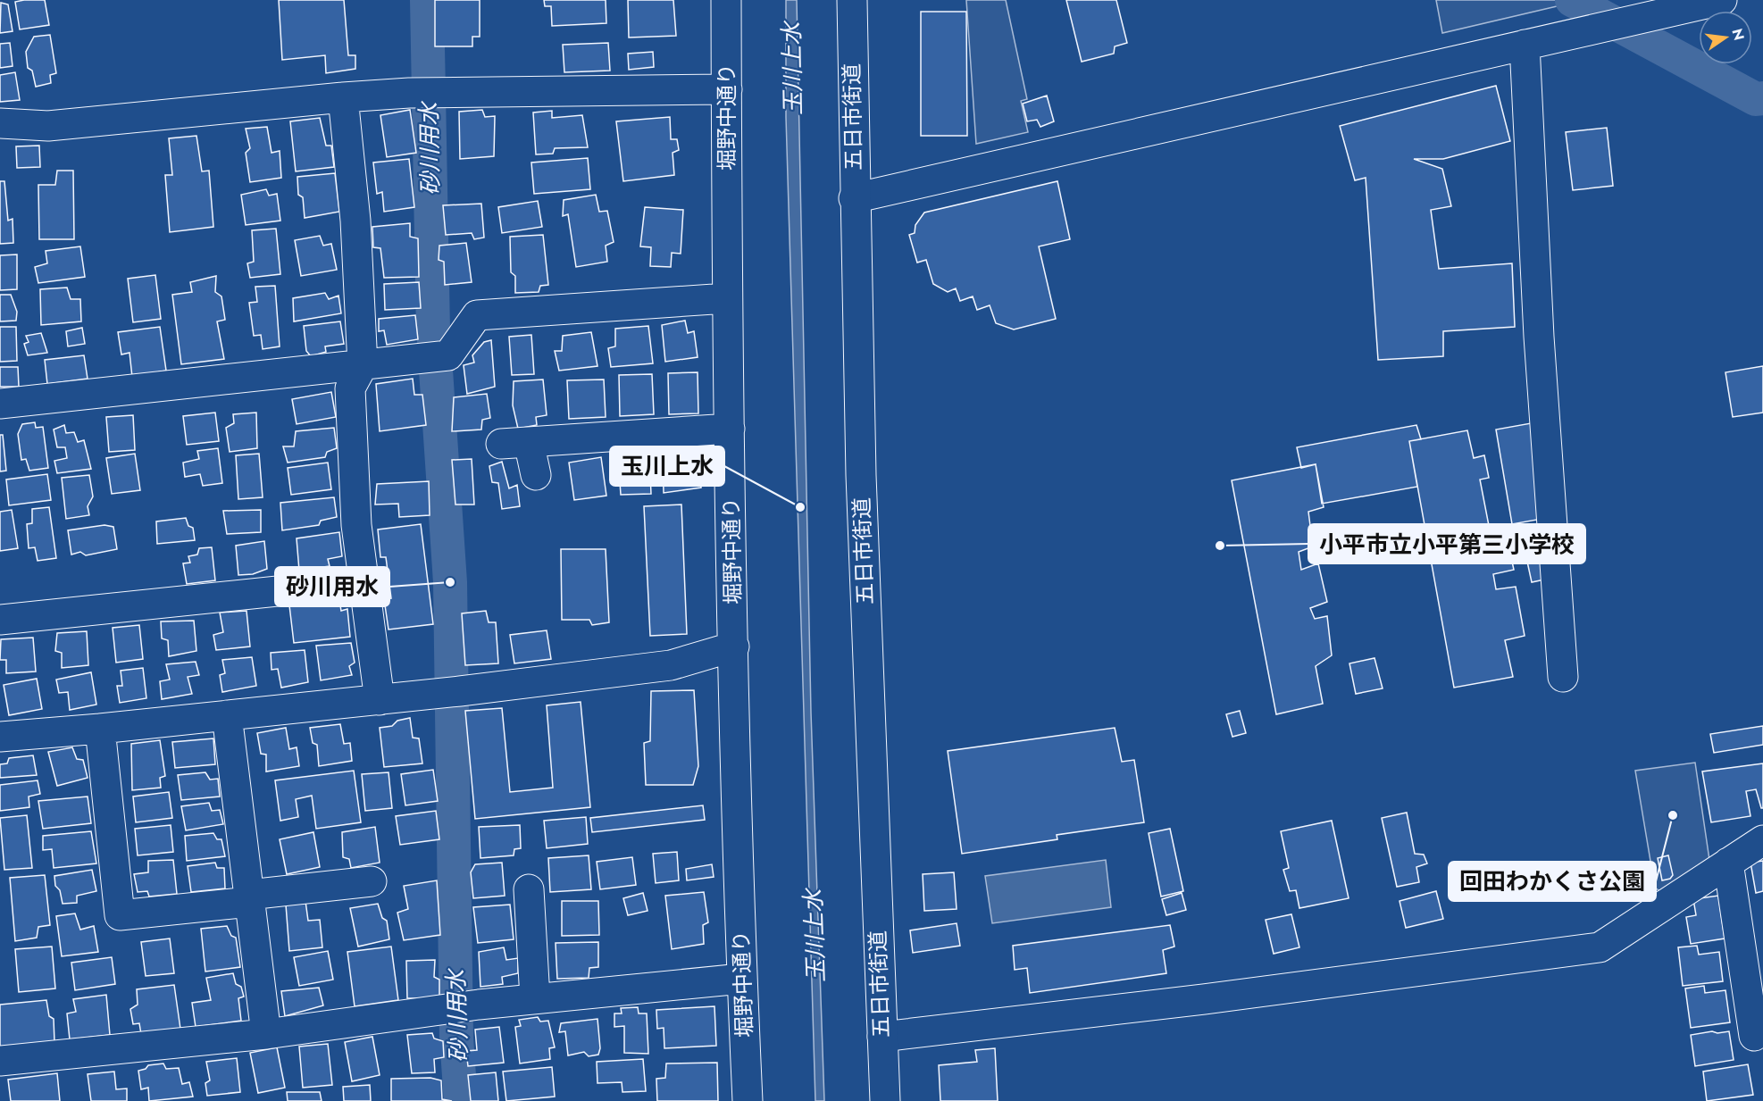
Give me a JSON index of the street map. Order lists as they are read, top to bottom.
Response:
{
  "streets": {
    "street": ["堀野中通り", "五日市街道"]
  },
  "water": ["玉川上水", "砂川用水"],
  "places": [
    "玉川上水",
    "小平市立小平第三小学校",
    "砂川用水",
    "回田わかくさ公園"
  ],
  "north": "right"
}
